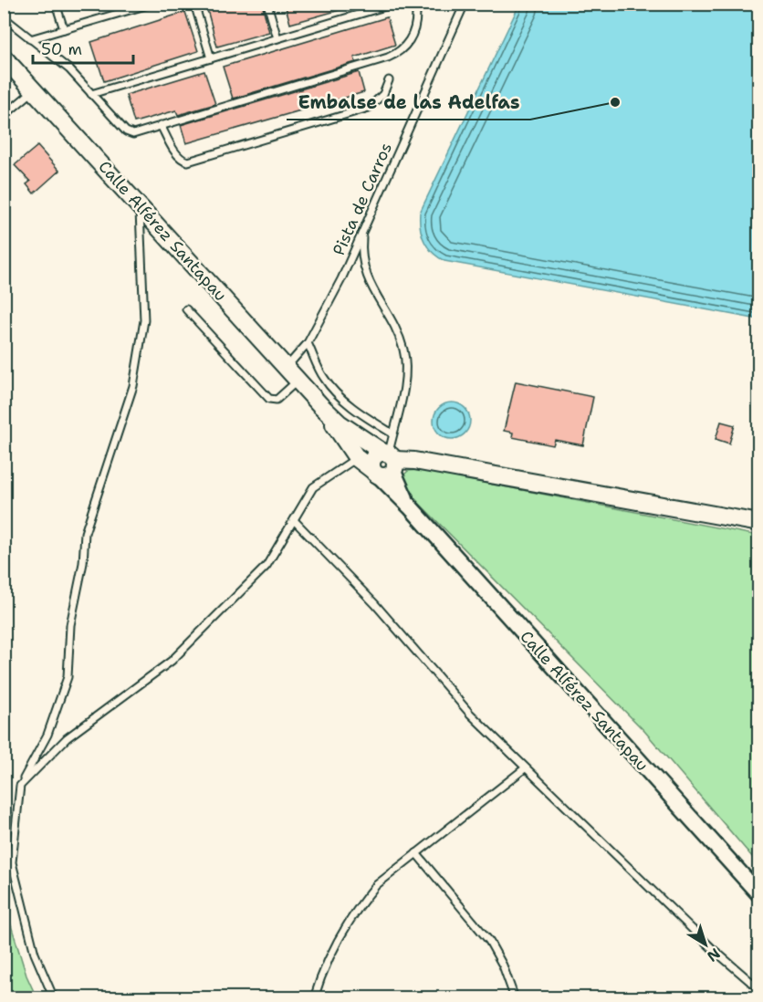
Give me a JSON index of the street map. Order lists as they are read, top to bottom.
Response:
{
  "streets": {
    "main road": ["Calle Alférez Santapau"],
    "lane": ["Pista de Carros"]
  },
  "crossings": [
    ["Pista de Carros", "Calle Alférez Santapau"]
  ],
  "places": ["Embalse de las Adelfas"],
  "scale_bar": "50 m",
  "north": "bottom right"
}
